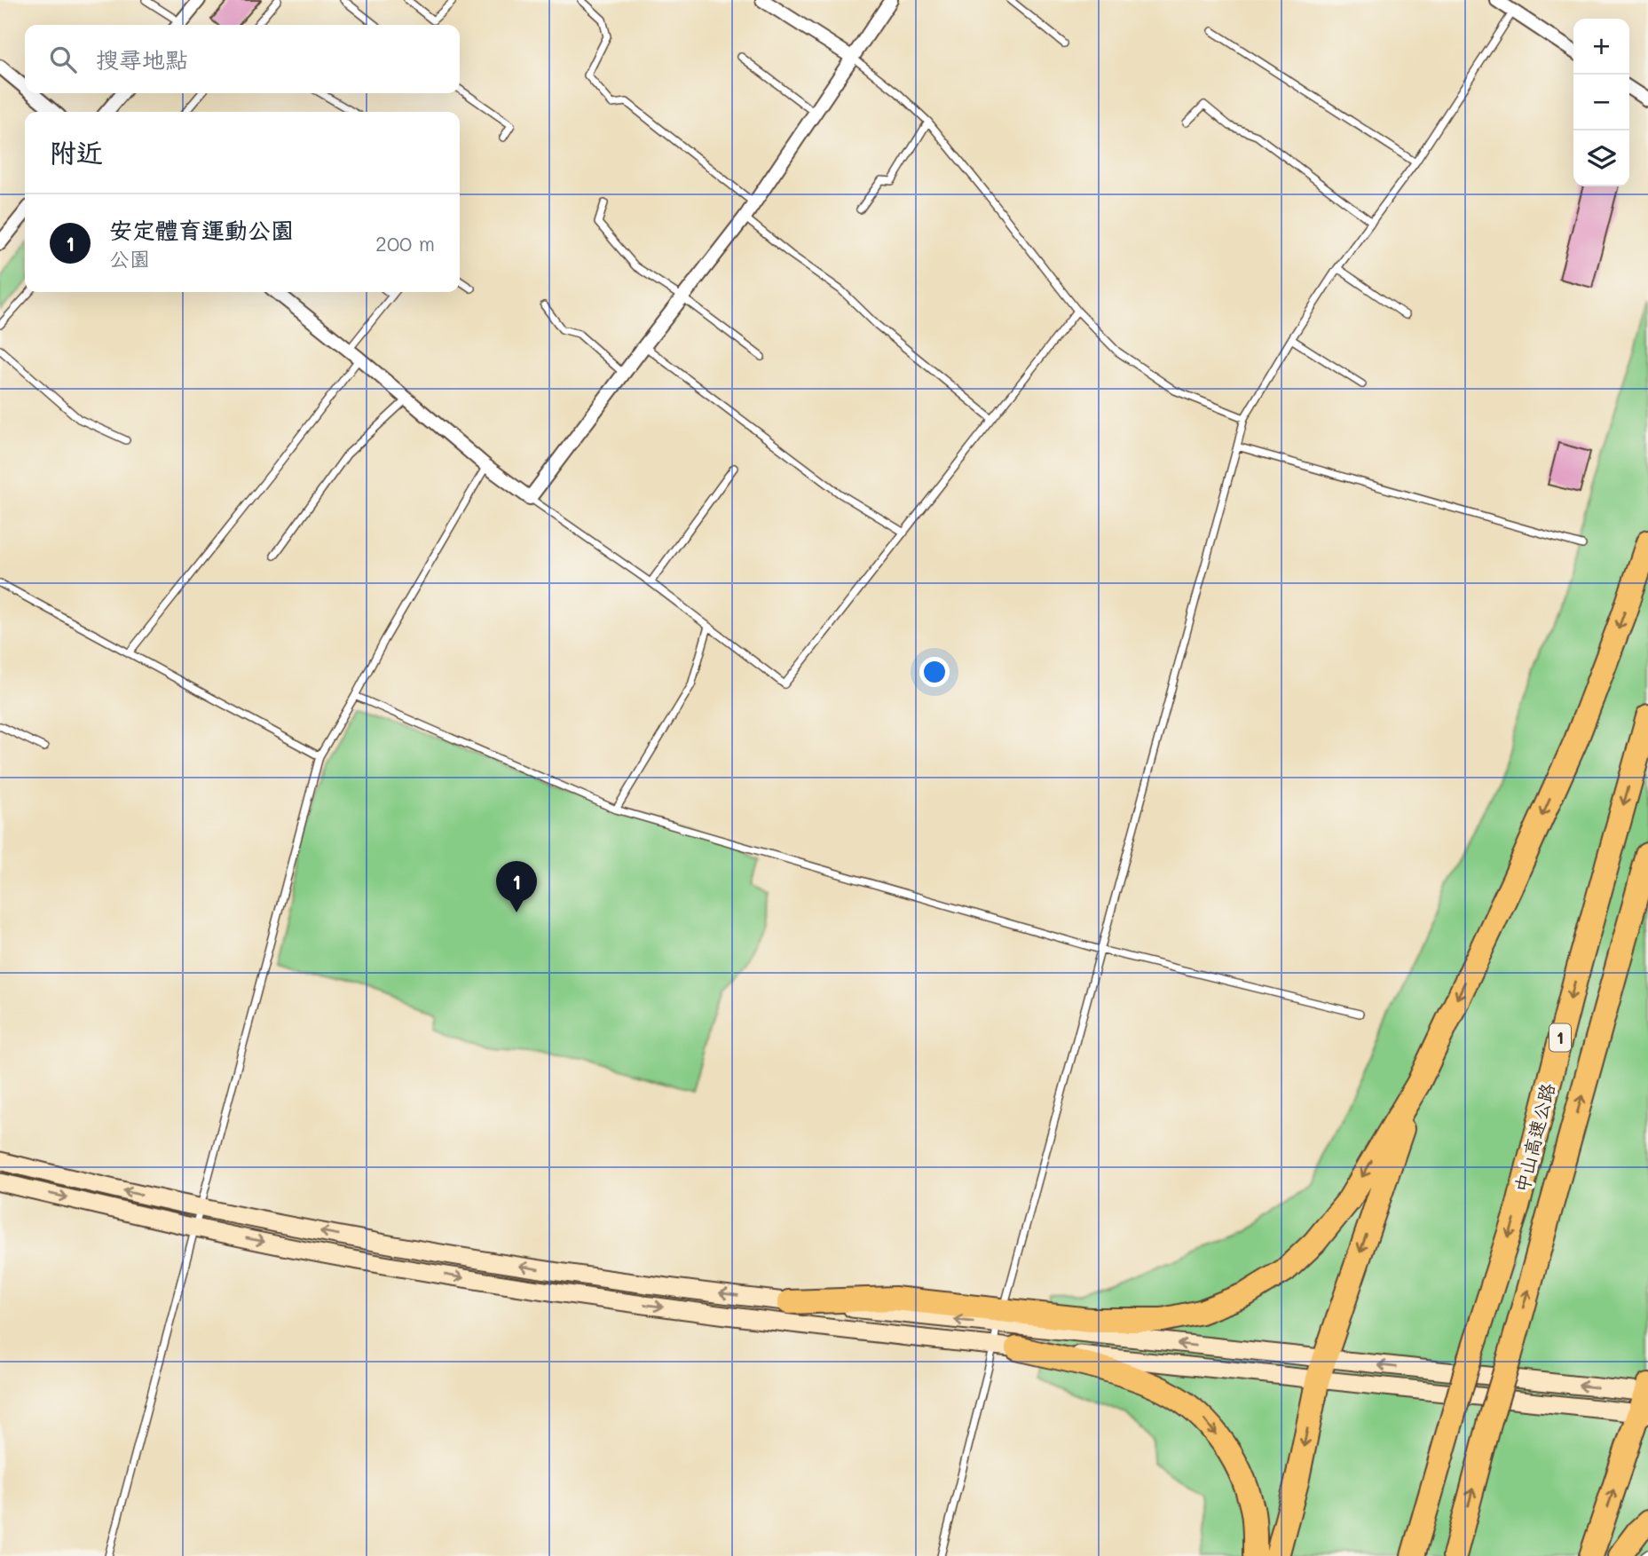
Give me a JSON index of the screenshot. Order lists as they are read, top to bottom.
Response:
{
  "streets": {
    "highway": ["1", "中山高速公路"]
  },
  "page": {
    "map_buttons": ["+", "−"],
    "search": "搜尋地點",
    "heading": "附近",
    "list": [
      {
        "mark": "1",
        "name": "安定體育運動公園",
        "note": "公園",
        "value": "200 m"
      }
    ],
    "pins": "1"
  }
}
